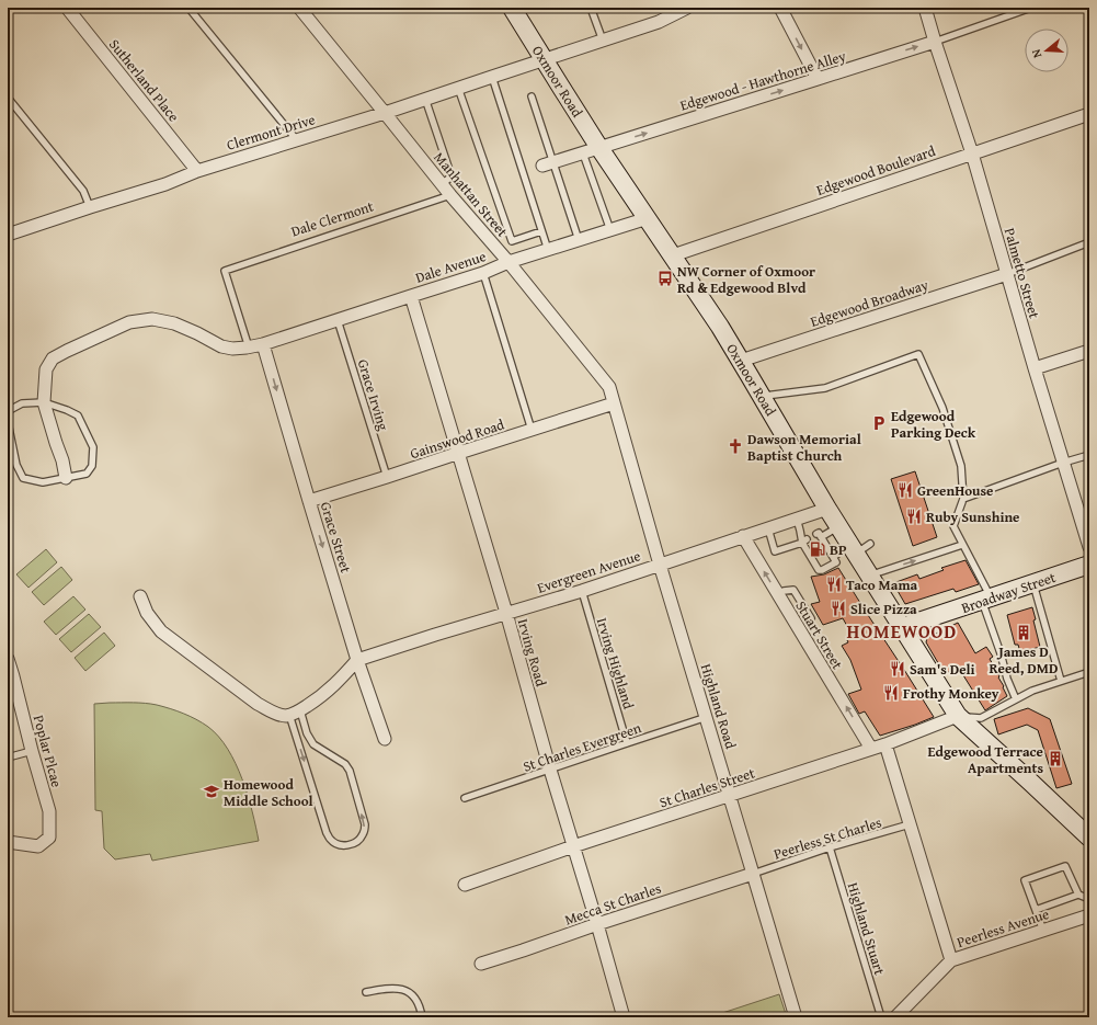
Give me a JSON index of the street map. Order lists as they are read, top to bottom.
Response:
{
  "streets": {
    "main road": ["Oxmoor Road", "Broadway Street"],
    "street": [
      "Sutherland Place",
      "Edgewood - Hawthorne Alley",
      "Clermont Drive",
      "Edgewood Boulevard",
      "Manhattan Street",
      "Dale Avenue",
      "Palmetto Street",
      "Edgewood Broadway",
      "Gainswood Road",
      "Grace Street",
      "Evergreen Avenue",
      "Stuart Street",
      "Irving Road",
      "Highland Road",
      "Poplar Plcae",
      "St Charles Street",
      "Mecca St Charles",
      "Peerless Avenue"
    ],
    "lane": [
      "Dale Clermont",
      "Grace Irving",
      "Irving Highland",
      "St Charles Evergreen",
      "Peerless St Charles",
      "Highland Stuart"
    ]
  },
  "crossings": [
    ["Sutherland Place", "Clermont Drive"],
    ["Edgewood - Hawthorne Alley", "Oxmoor Road"],
    ["Edgewood - Hawthorne Alley", "Palmetto Street"],
    ["Oxmoor Road", "Clermont Drive"],
    ["Oxmoor Road", "Edgewood Boulevard"],
    ["Oxmoor Road", "Dale Avenue"],
    ["Oxmoor Road", "Edgewood Broadway"],
    ["Oxmoor Road", "Evergreen Avenue"],
    ["Oxmoor Road", "Broadway Street"],
    ["Oxmoor Road", "St Charles Street"],
    ["Clermont Drive", "Manhattan Street"],
    ["Edgewood Boulevard", "Palmetto Street"],
    ["Manhattan Street", "Dale Clermont"],
    ["Manhattan Street", "Dale Avenue"],
    ["Manhattan Street", "Gainswood Road"],
    ["Manhattan Street", "Highland Road"],
    ["Dale Clermont", "Dale Avenue"],
    ["Dale Avenue", "Grace Irving"],
    ["Dale Avenue", "Grace Street"],
    ["Dale Avenue", "Irving Road"],
    ["Palmetto Street", "Edgewood Broadway"],
    ["Grace Irving", "Gainswood Road"],
    ["Gainswood Road", "Grace Street"],
    ["Gainswood Road", "Irving Road"],
    ["Gainswood Road", "Highland Road"],
    ["Grace Street", "Evergreen Avenue"],
    ["Evergreen Avenue", "Stuart Street"],
    ["Evergreen Avenue", "Irving Road"],
    ["Evergreen Avenue", "Irving Highland"],
    ["Evergreen Avenue", "Highland Road"],
    ["Stuart Street", "St Charles Street"],
    ["Irving Road", "St Charles Evergreen"],
    ["Irving Road", "St Charles Street"],
    ["Irving Road", "Mecca St Charles"],
    ["Irving Highland", "St Charles Evergreen"],
    ["Highland Road", "St Charles Evergreen"],
    ["Highland Road", "St Charles Street"],
    ["Highland Road", "Peerless St Charles"],
    ["Highland Road", "Mecca St Charles"],
    ["Peerless St Charles", "Mecca St Charles"],
    ["Peerless St Charles", "Highland Stuart"]
  ],
  "one_way": ["Edgewood - Hawthorne Alley", "Grace Street", "Stuart Street"],
  "districts": ["HOMEWOOD"],
  "places": {
    "bus stop": ["NW Corner of Oxmoor Rd & Edgewood Blvd"],
    "parking": ["Edgewood Parking Deck"],
    "church": ["Dawson Memorial Baptist Church"],
    "restaurant": [
      "GreenHouse",
      "Ruby Sunshine",
      "Taco Mama",
      "Slice Pizza",
      "Sam's Deli",
      "Frothy Monkey"
    ],
    "fuel station": ["BP"],
    "building": ["James D Reed, DMD", "Edgewood Terrace Apartments"],
    "school or university": ["Homewood Middle School"]
  },
  "north": "left"
}
